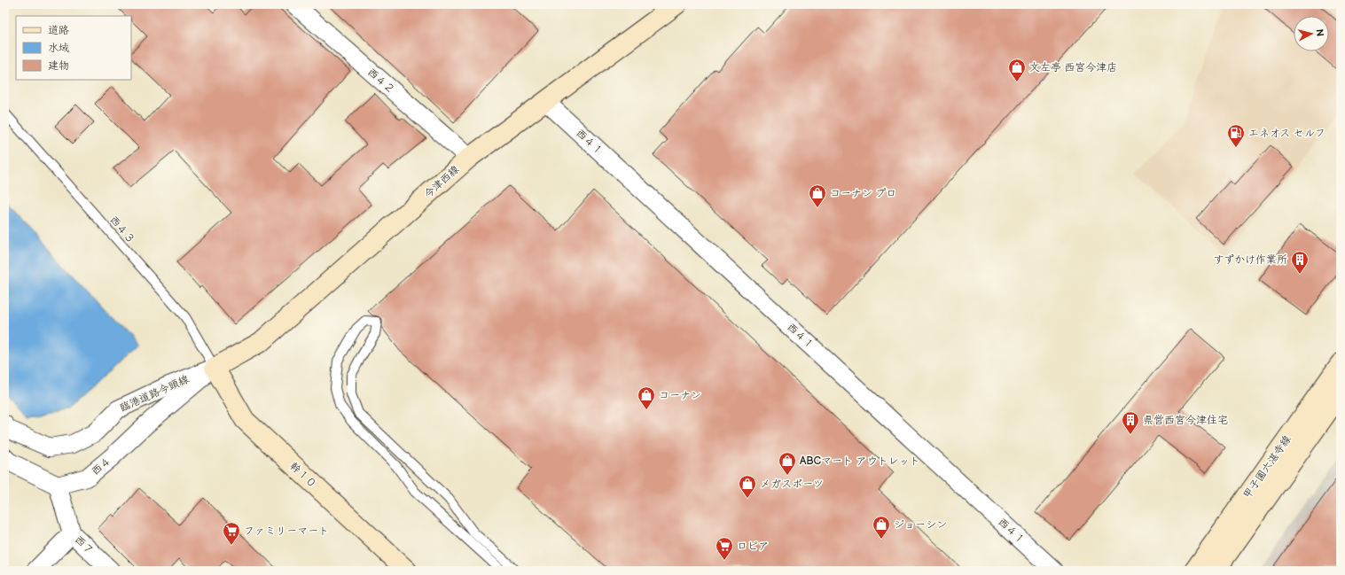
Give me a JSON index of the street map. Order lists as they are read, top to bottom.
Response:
{
  "streets": {
    "street": [
      "西４２",
      "西４１",
      "今津西線",
      "臨港道路今頭線",
      "西４",
      "甲子園六湛寺線",
      "幹１０",
      "西７"
    ],
    "lane": ["西４３"]
  },
  "crossings": [
    ["西４２", "今津西線"],
    ["西４１", "今津西線"],
    ["今津西線", "西４３"],
    ["今津西線", "臨港道路今頭線"],
    ["今津西線", "西４"],
    ["今津西線", "幹１０"],
    ["西４３", "臨港道路今頭線"],
    ["西４３", "西４"],
    ["西４３", "幹１０"],
    ["臨港道路今頭線", "西４"],
    ["臨港道路今頭線", "幹１０"],
    ["西４", "幹１０"]
  ],
  "places": {
    "shop": [
      "文左亭 西宮今津店",
      "コーナン プロ",
      "コーナン",
      "ABCマート アウトレット",
      "メガスポーツ",
      "ジョーシン"
    ],
    "fuel station": ["エネオス セルフ"],
    "building": ["すずかけ作業所", "県営西宮今津住宅"],
    "supermarket": ["ファミリーマート", "ロピア"]
  },
  "legend": ["道路", "水域", "建物"],
  "north": "right"
}
